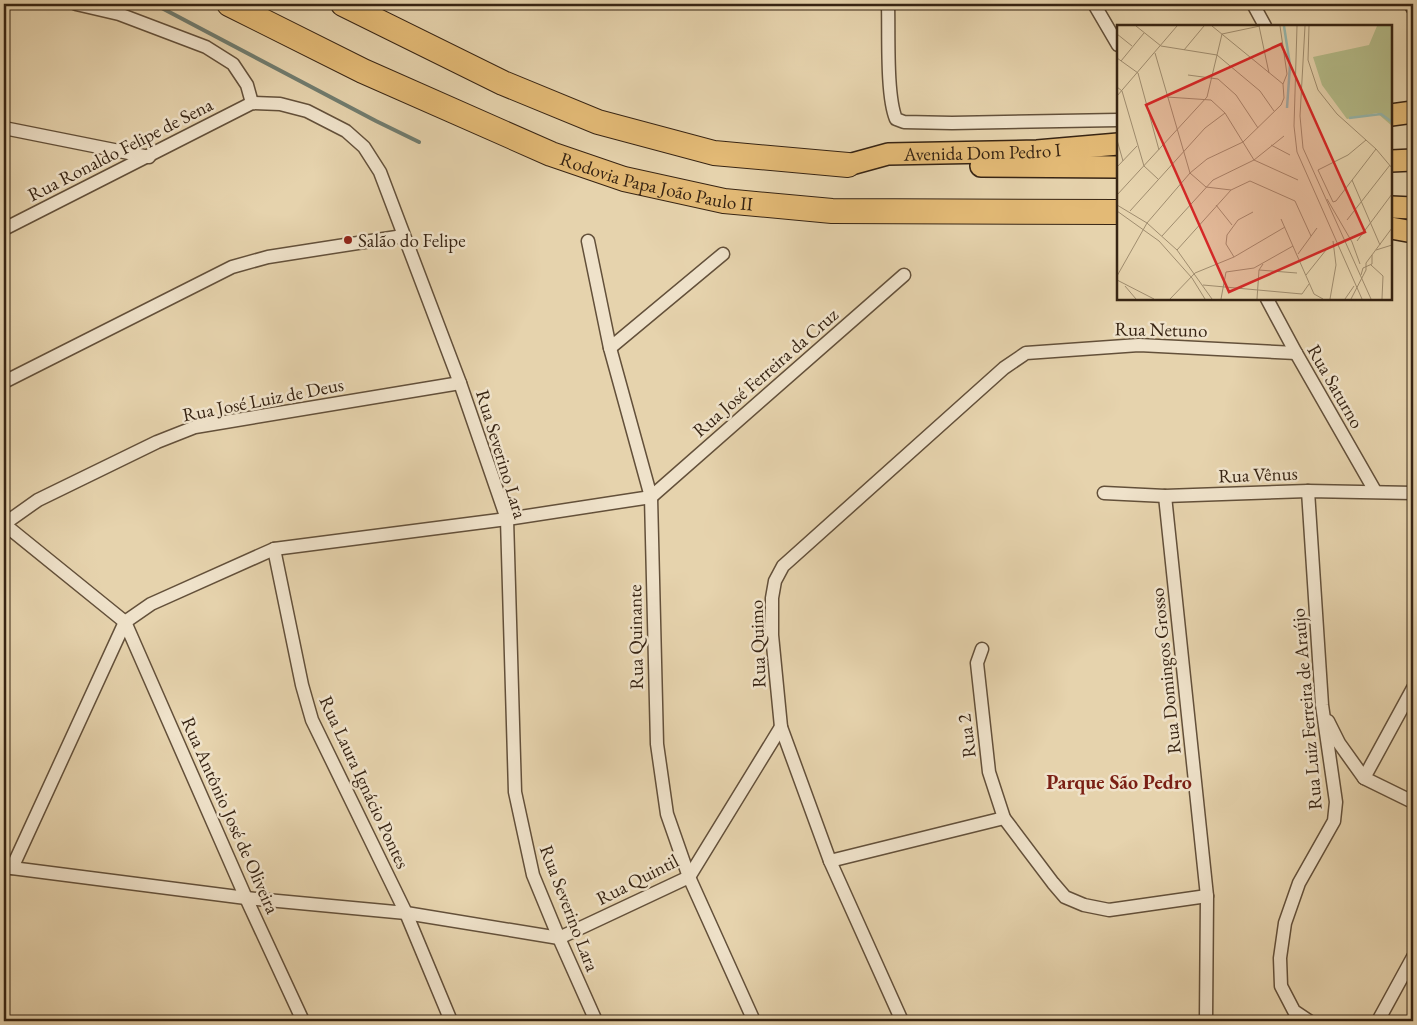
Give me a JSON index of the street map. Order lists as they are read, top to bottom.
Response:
{
  "streets": {
    "highway": ["Avenida Dom Pedro I", "Rodovia Papa João Paulo II"],
    "street": [
      "Rua Ronaldo Felipe de Sena",
      "Rua Netuno",
      "Rua José Ferreira da Cruz",
      "Rua Saturno",
      "Rua José Luiz de Deus",
      "Rua Severino Lara",
      "Rua Vênus",
      "Rua Quinante",
      "Rua Quimo",
      "Rua Domingos Grosso",
      "Rua Luiz Ferreira de Araújo",
      "Rua 2",
      "Rua Laura Ignácio Pontes",
      "Rua Antônio José de Oliveira",
      "Rua Quintil"
    ]
  },
  "crossings": [
    ["Rua Ronaldo Felipe de Sena", "Rua Severino Lara"],
    ["Avenida Dom Pedro I", "Rodovia Papa João Paulo II"],
    ["Rua Netuno", "Rua Saturno"],
    ["Rua Netuno", "Rua Quimo"],
    ["Rua José Ferreira da Cruz", "Rua Quinante"],
    ["Rua Saturno", "Rua Vênus"],
    ["Rua José Luiz de Deus", "Rua Severino Lara"],
    ["Rua Severino Lara", "Rua Quintil"],
    ["Rua Vênus", "Rua Domingos Grosso"],
    ["Rua Vênus", "Rua Luiz Ferreira de Araújo"],
    ["Rua Quinante", "Rua Quintil"],
    ["Rua Quimo", "Rua Quintil"],
    ["Rua Domingos Grosso", "Rua 2"]
  ],
  "districts": ["Parque São Pedro"],
  "places": ["Salão do Felipe"]
}
